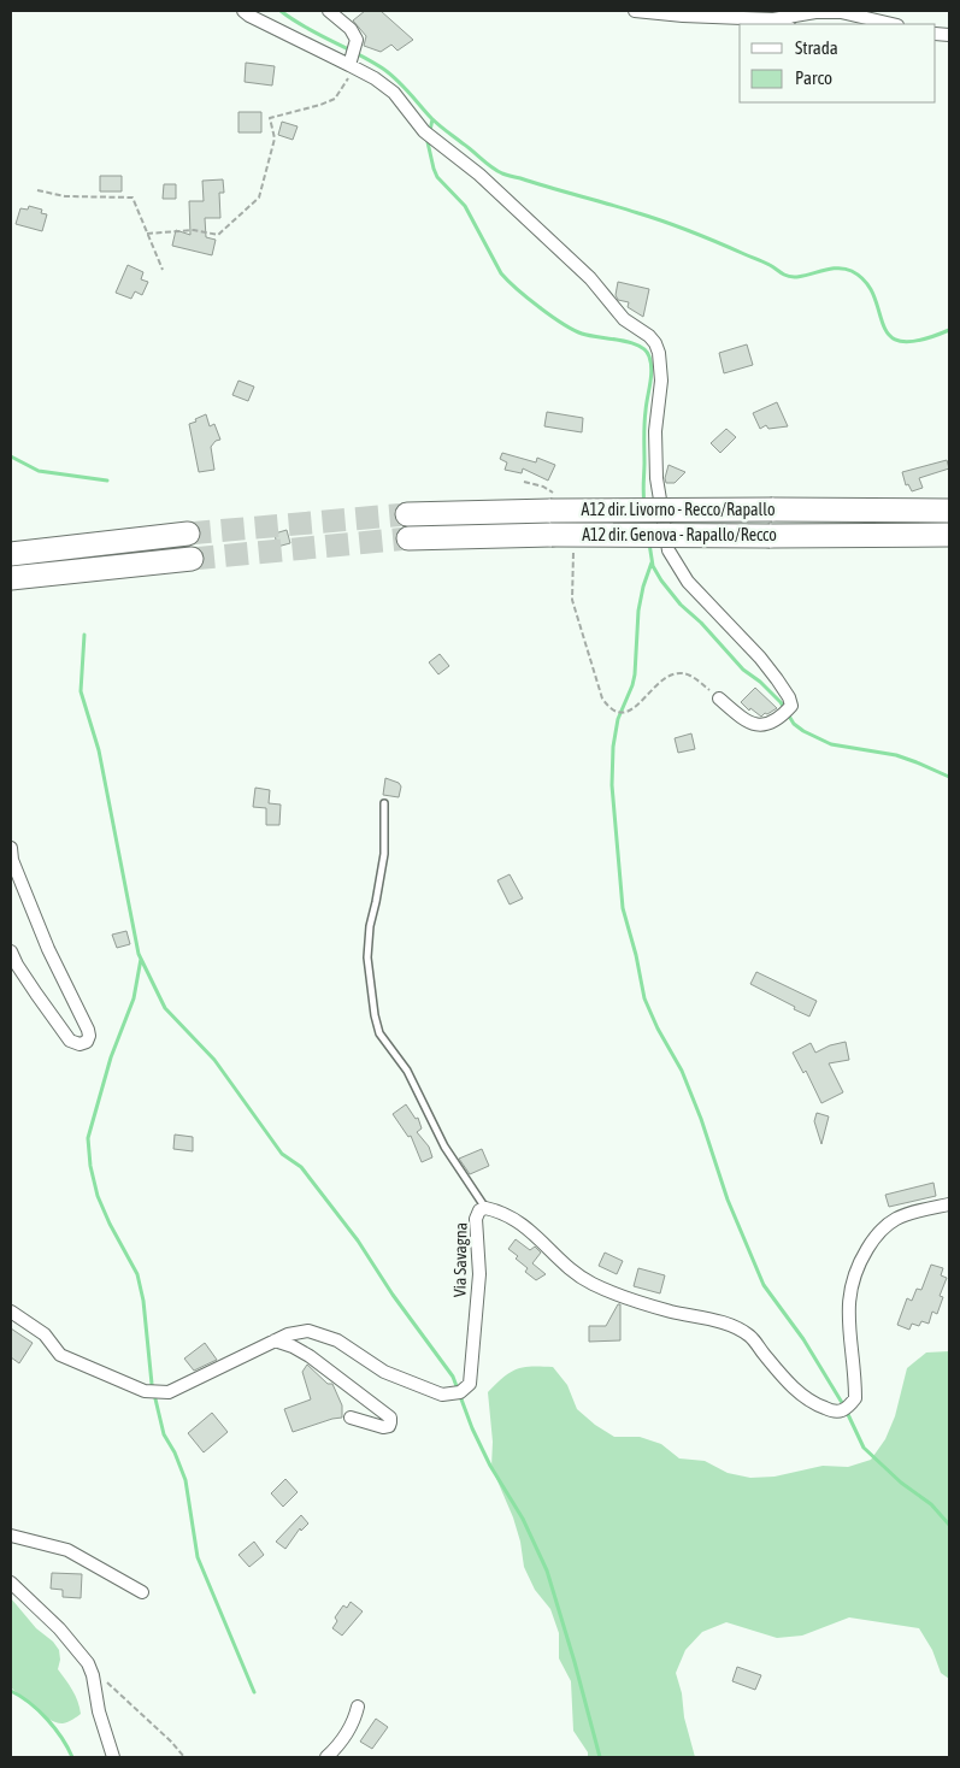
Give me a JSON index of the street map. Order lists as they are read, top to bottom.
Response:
{
  "streets": {
    "highway": ["A12 dir. Livorno - Recco/Rapallo", "A12 dir. Genova - Rapallo/Recco"],
    "street": ["Via Savagna"]
  },
  "legend": ["Strada", "Parco"]
}
